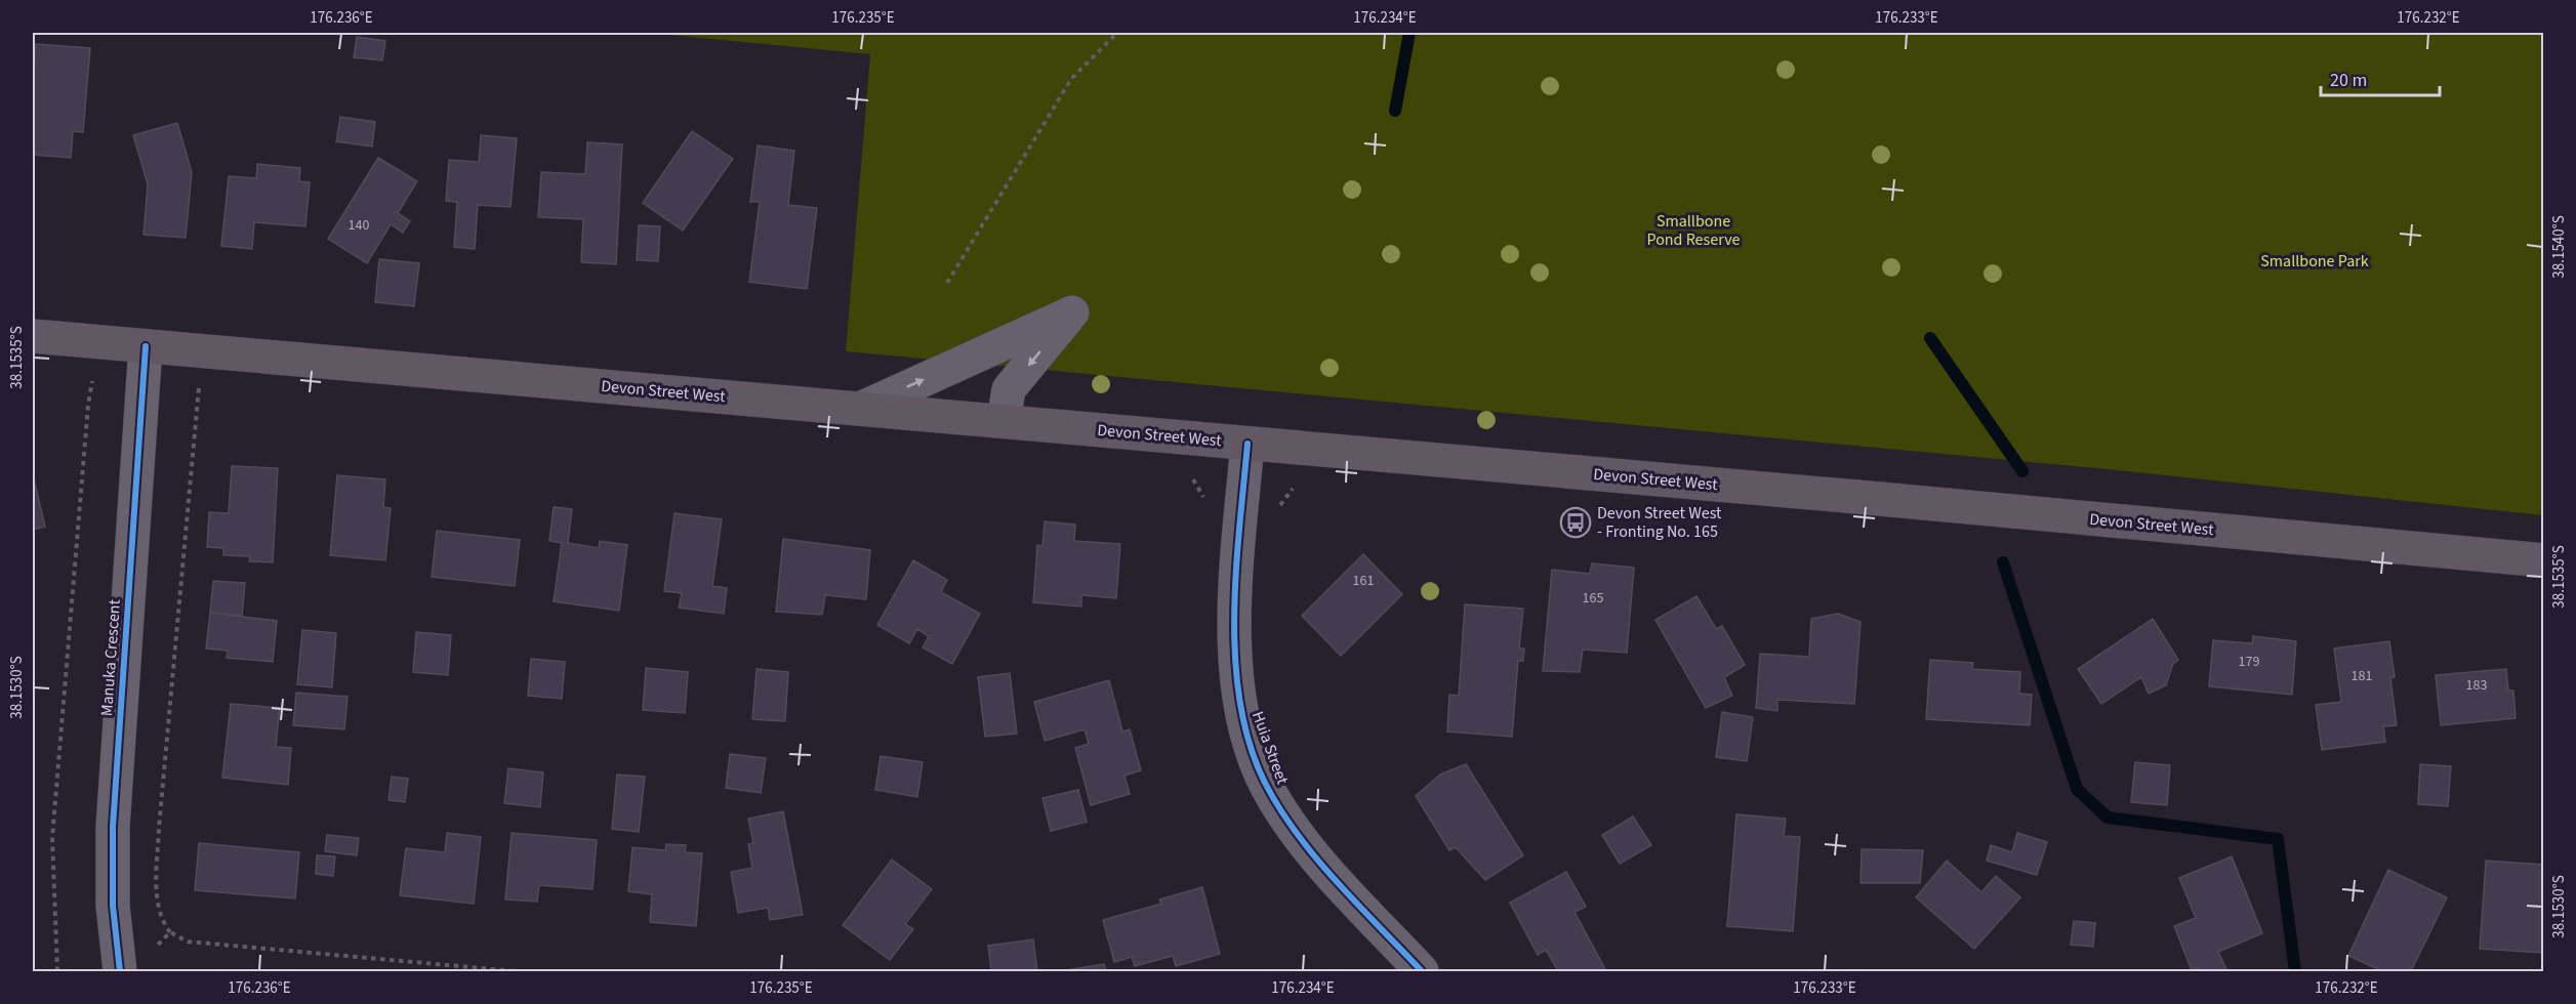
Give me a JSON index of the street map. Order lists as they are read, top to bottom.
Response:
{
  "streets": {
    "main road": ["Devon Street West"],
    "street": ["Manuka Crescent", "Huia Street"]
  },
  "crossings": [
    ["Devon Street West", "Manuka Crescent"],
    ["Devon Street West", "Huia Street"]
  ],
  "parks": ["Smallbone Pond Reserve", "Smallbone Park"],
  "places": {
    "bus stop": ["Devon Street West - Fronting No. 165"]
  },
  "house_numbers": [
    "140",
    "161",
    "165",
    "179",
    "181",
    "183"
  ],
  "scale_bar": "20 m",
  "coordinates": [
    "176.236°E",
    "176.235°E",
    "176.234°E",
    "176.233°E",
    "176.232°E",
    "38.1540°S",
    "38.1535°S",
    "38.1530°S"
  ]
}
